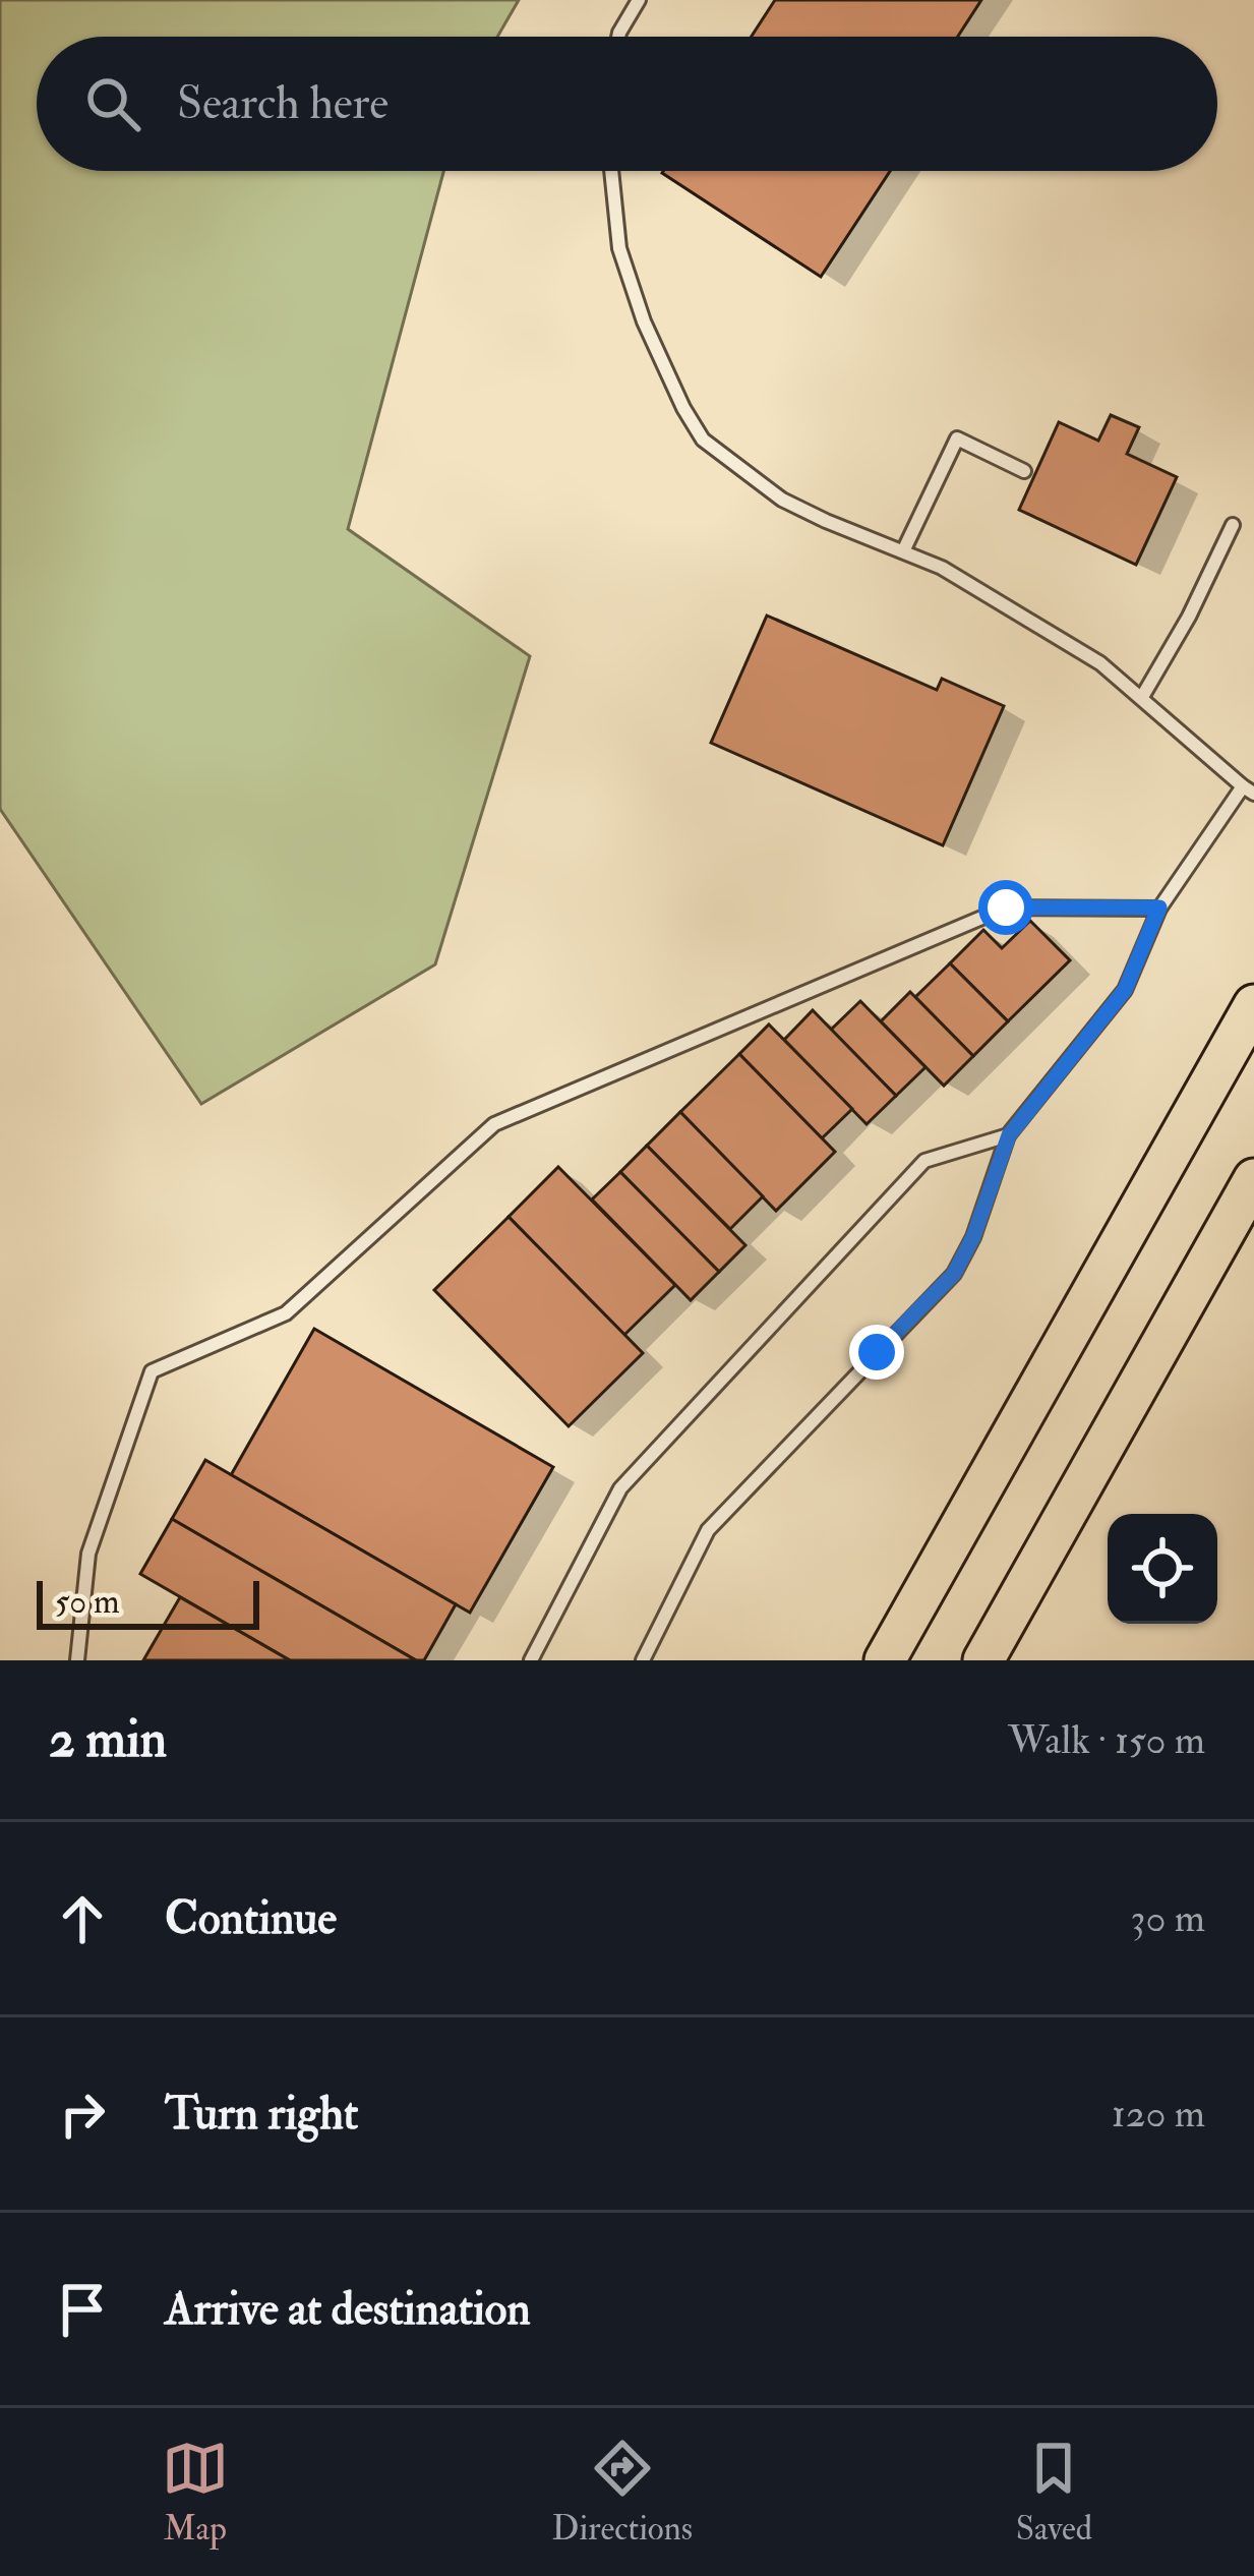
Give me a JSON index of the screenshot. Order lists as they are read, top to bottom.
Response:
{
  "scale_bar": "50 m",
  "page": {
    "search": "Search here",
    "scale": "50 m",
    "heading": ["2 min", "Walk · 150 m"],
    "list": [
      ["Continue", "30 m"],
      ["Turn right", "120 m"],
      "Arrive at destination"
    ],
    "nav": ["Map", "Directions", "Saved"]
  }
}
